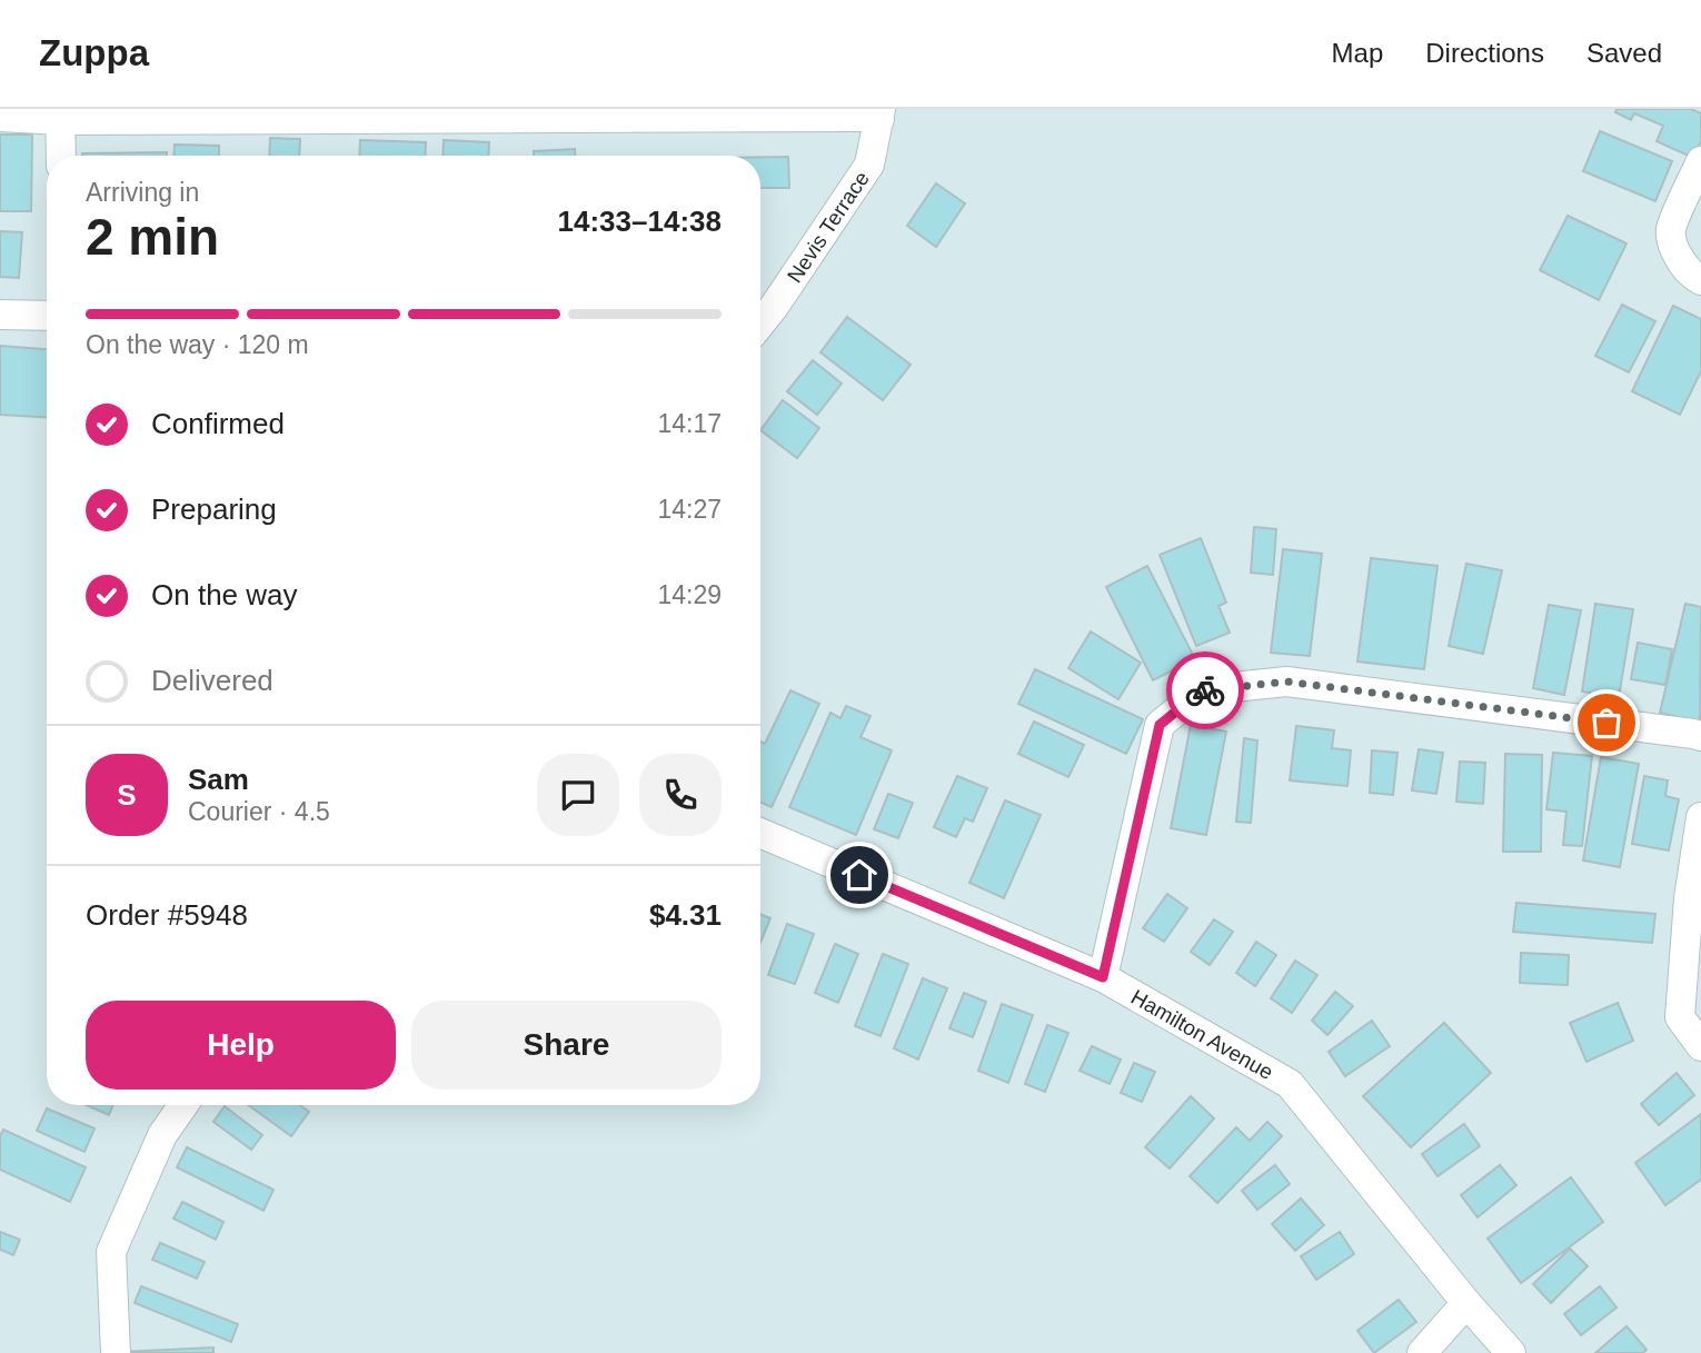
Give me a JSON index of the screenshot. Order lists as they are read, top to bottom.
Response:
{
  "streets": {
    "street": ["Nevis Terrace", "Hamilton Avenue"]
  },
  "page": {
    "header": "Zuppa",
    "nav": ["Map", "Directions", "Saved"],
    "heading": ["2 min", "Arriving in", "14:33–14:38"],
    "panel": [
      "Sam",
      "Courier · 4.5",
      "Order #5948",
      "$4.31"
    ],
    "bar": "On the way · 120 m",
    "list": [
      ["Confirmed", "14:17"],
      ["Preparing", "14:27"],
      ["On the way", "14:29"],
      "Delivered"
    ],
    "round": "S",
    "buttons": ["Help", "Share"]
  }
}
